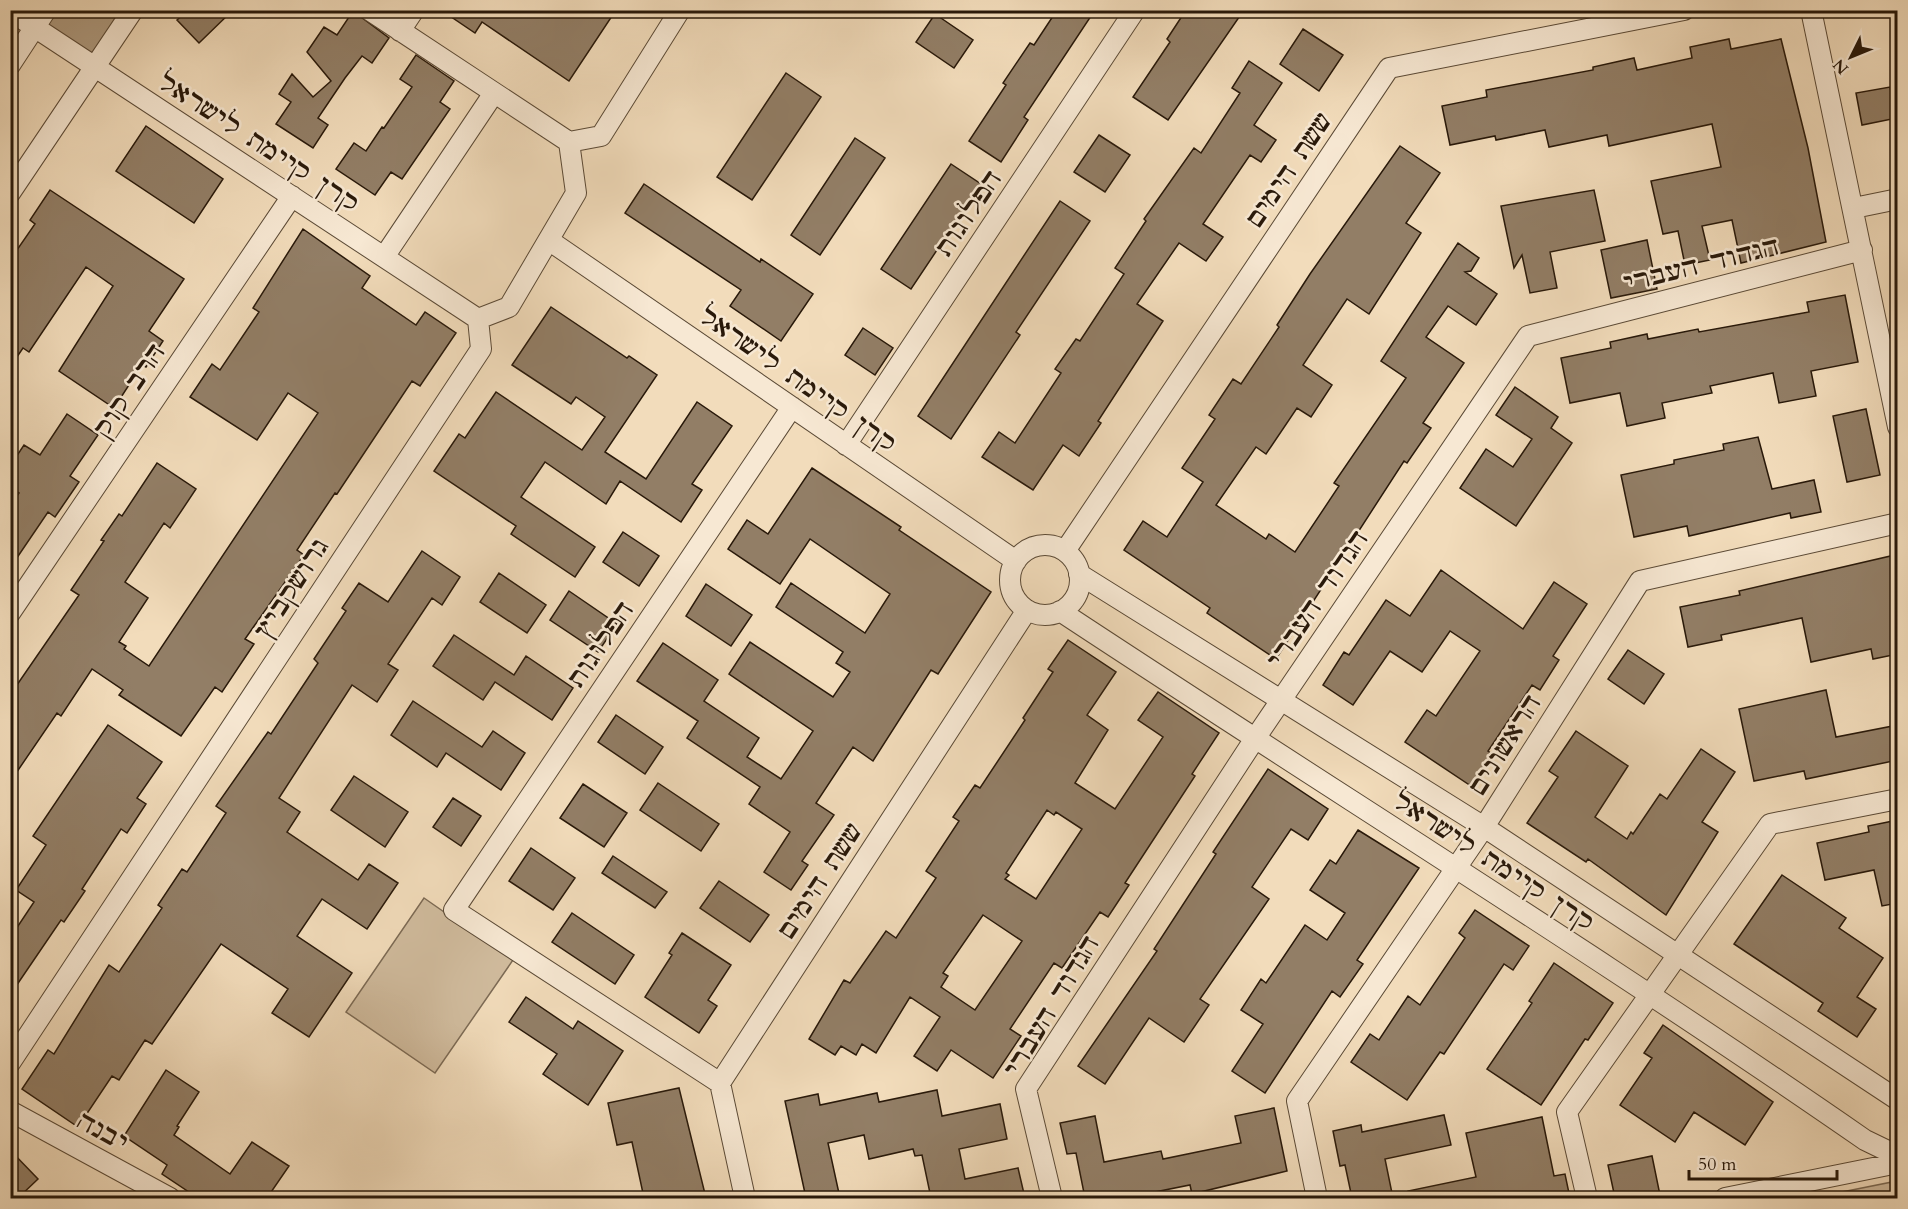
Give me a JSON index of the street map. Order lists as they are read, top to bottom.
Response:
{
  "streets": {
    "street": [
      "קרן קיימת לישראל",
      "ששת הימים",
      "הפלוגות",
      "הגדוד העברי",
      "הרב קוק",
      "גרושקביץ",
      "הראשונים",
      "יבנה"
    ]
  },
  "crossings": [
    ["קרן קיימת לישראל", "ששת הימים"],
    ["קרן קיימת לישראל", "הפלוגות"],
    ["קרן קיימת לישראל", "הגדוד העברי"],
    ["קרן קיימת לישראל", "הרב קוק"],
    ["קרן קיימת לישראל", "גרושקביץ"],
    ["קרן קיימת לישראל", "הראשונים"],
    ["ששת הימים", "הפלוגות"]
  ],
  "scale_bar": "50 m",
  "north": "bottom left"
}
